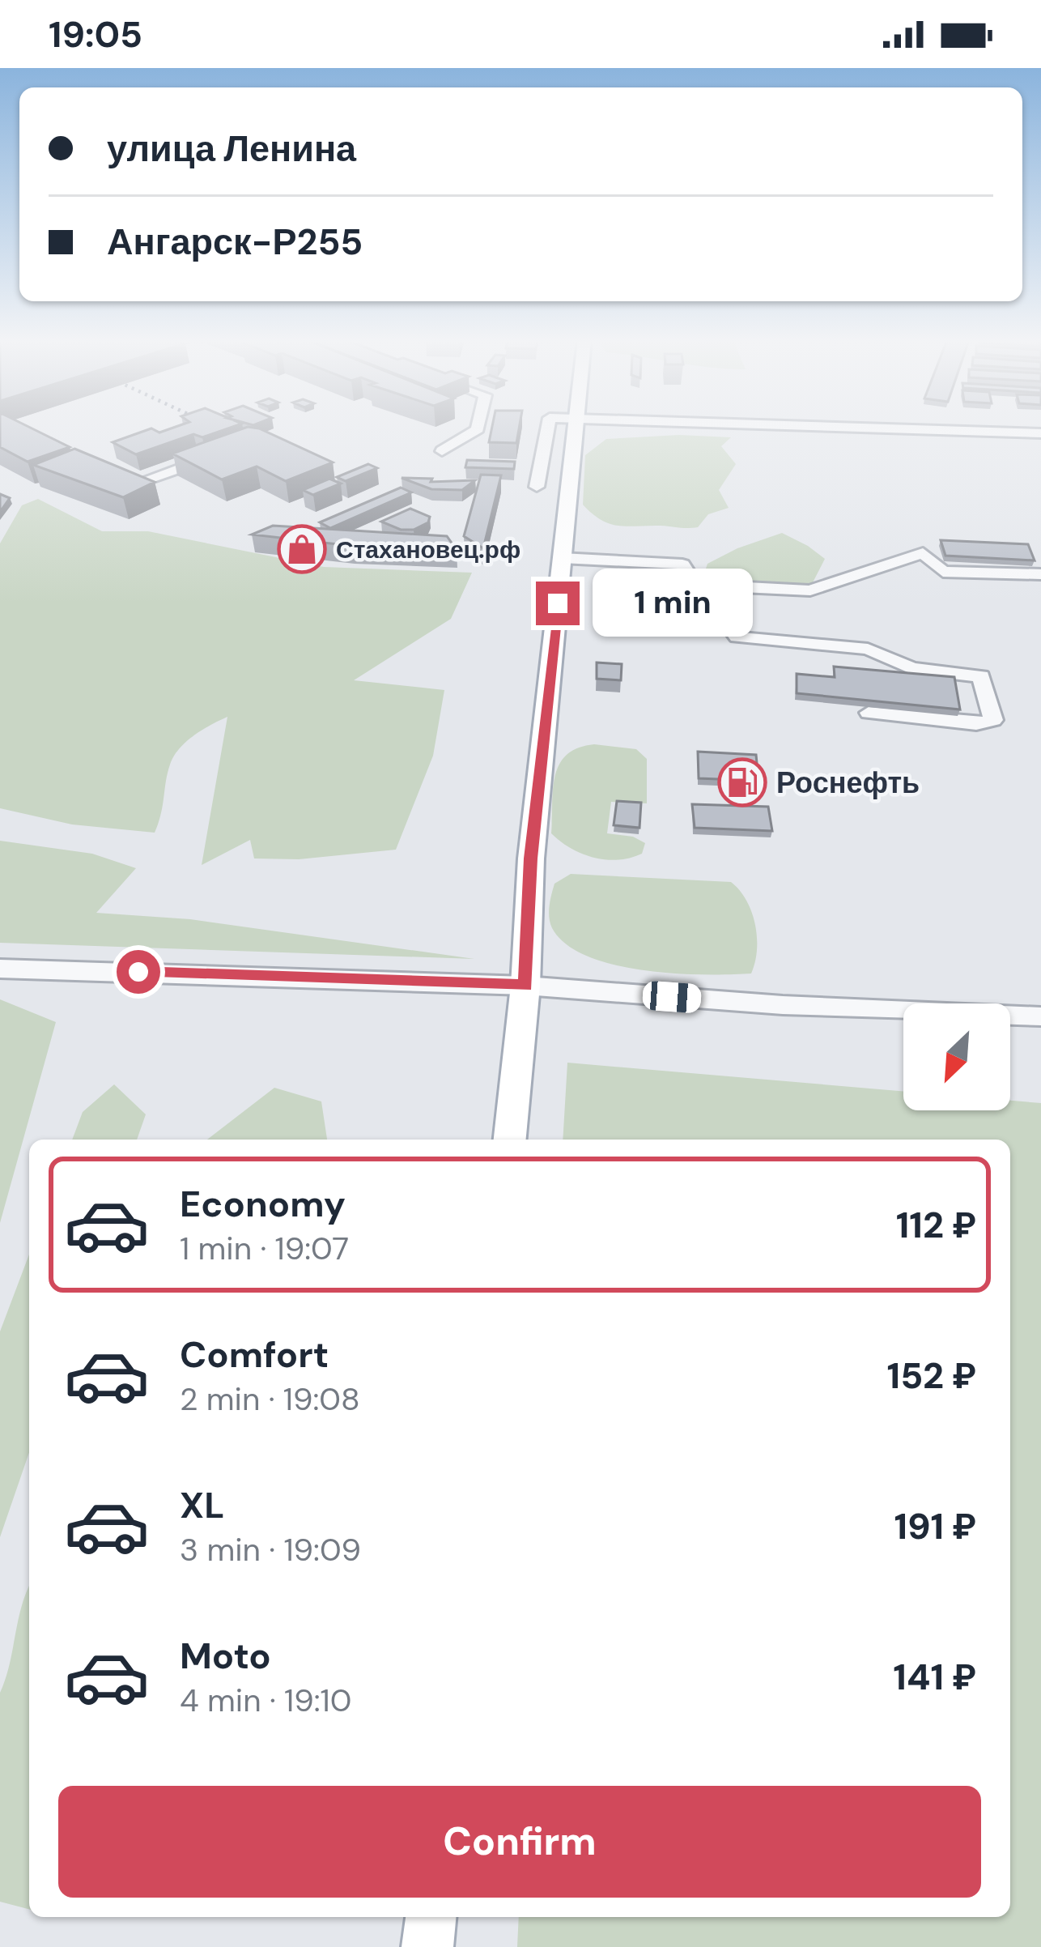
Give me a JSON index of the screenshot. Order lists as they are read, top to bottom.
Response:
{
  "places": {
    "shop": ["Стахановец.рф"],
    "fuel station": ["Роснефть"]
  },
  "north": "bottom left",
  "page": {
    "status": "19:05",
    "banner": ["улица Ленина", "Ангарск-Р255"],
    "bubble": "1 min",
    "list": [
      {
        "name": "Economy",
        "note": "1 min · 19:07",
        "value": "112 ₽"
      },
      {
        "name": "Comfort",
        "note": "2 min · 19:08",
        "value": "152 ₽"
      },
      {
        "name": "XL",
        "note": "3 min · 19:09",
        "value": "191 ₽"
      },
      {
        "name": "Moto",
        "note": "4 min · 19:10",
        "value": "141 ₽"
      }
    ],
    "buttons": "Confirm"
  }
}
